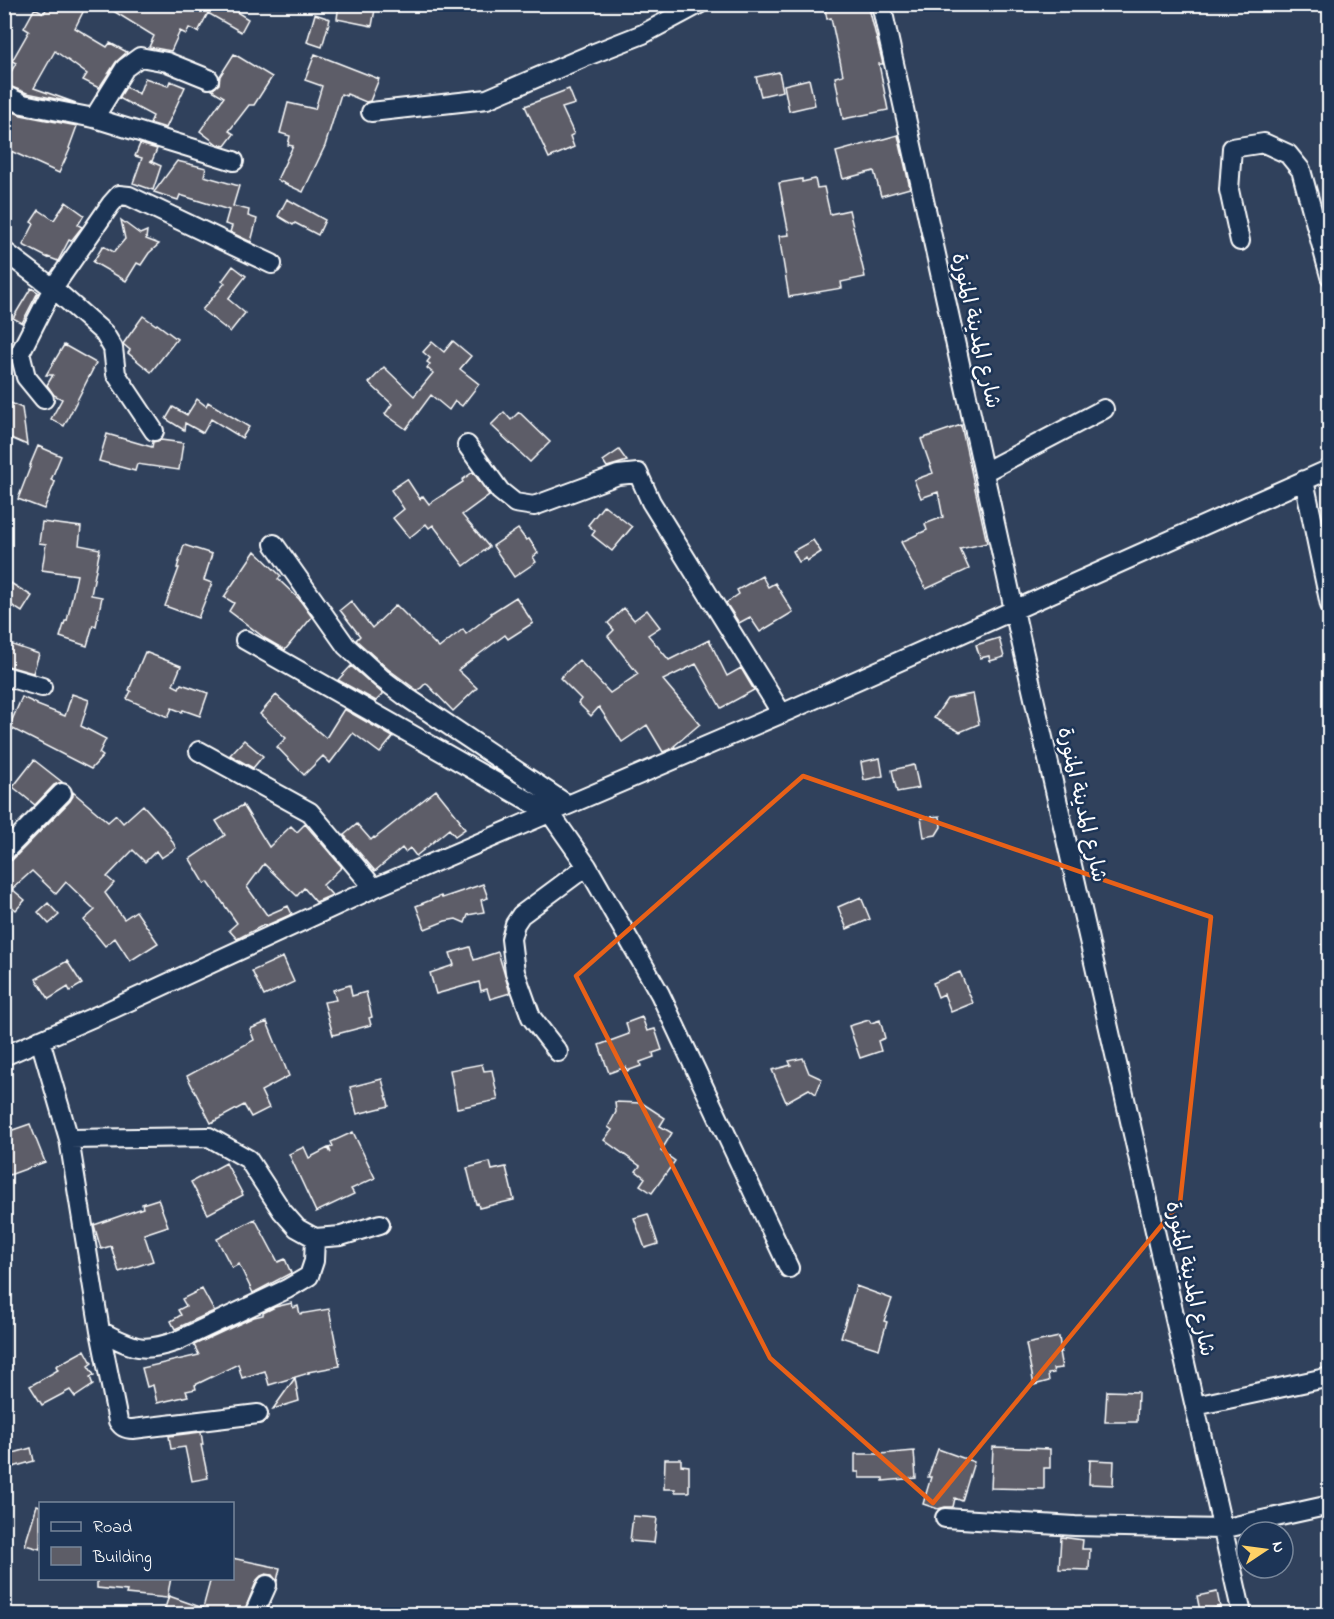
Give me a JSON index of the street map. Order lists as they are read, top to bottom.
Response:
{
  "streets": {
    "street": ["شارع المدينة المنورة"]
  },
  "legend": ["Road", "Building"],
  "north": "right"
}
